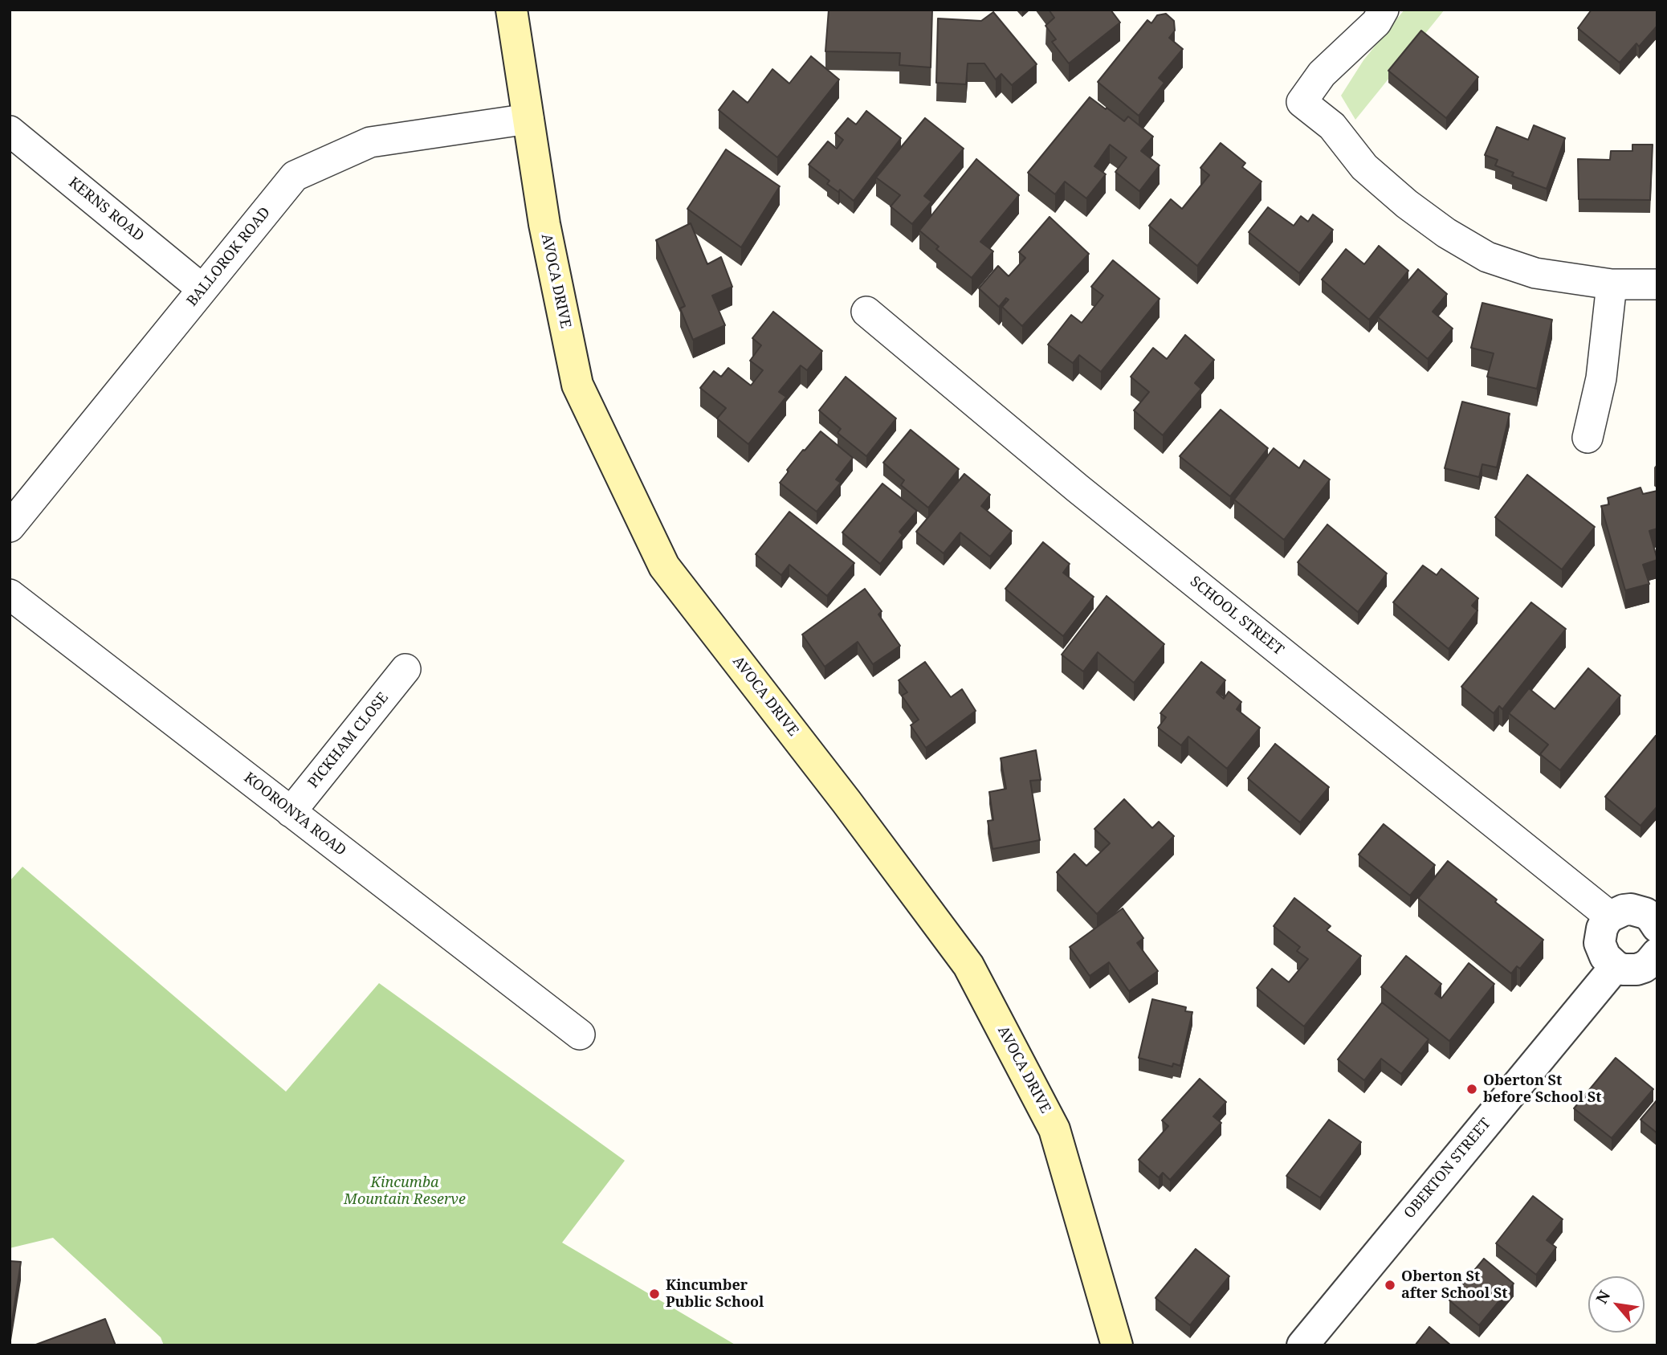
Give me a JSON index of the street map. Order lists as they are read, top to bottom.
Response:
{
  "streets": {
    "main road": ["AVOCA DRIVE"],
    "street": [
      "KERNS ROAD",
      "BALLOROK ROAD",
      "SCHOOL STREET",
      "PICKHAM CLOSE",
      "KOORONYA ROAD",
      "OBERTON STREET"
    ]
  },
  "crossings": [
    ["KERNS ROAD", "BALLOROK ROAD"],
    ["BALLOROK ROAD", "AVOCA DRIVE"],
    ["PICKHAM CLOSE", "KOORONYA ROAD"]
  ],
  "parks": ["Kincumba Mountain Reserve"],
  "places": ["Oberton St before School St", "Oberton St after School St", "Kincumber Public School"],
  "north": "top left"
}
